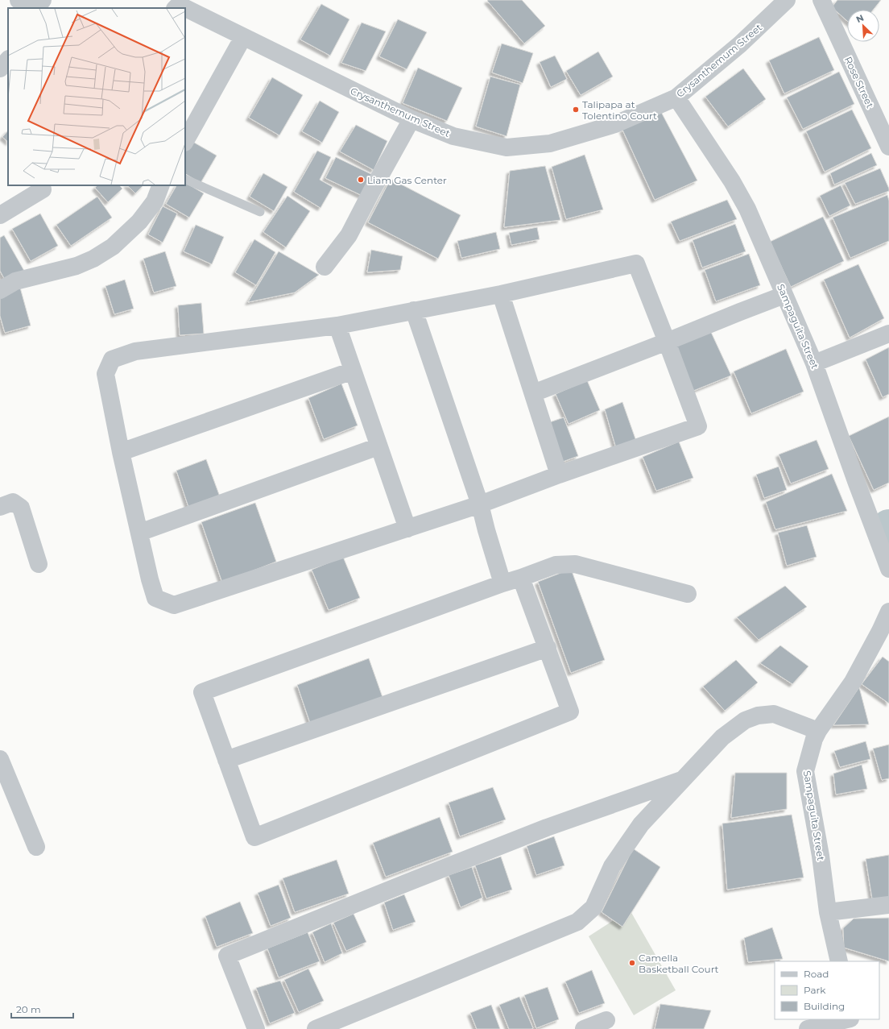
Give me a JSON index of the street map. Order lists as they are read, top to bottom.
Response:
{
  "streets": {
    "street": ["Crysanthemum Street", "Rose Street", "Sampaguita Street"]
  },
  "crossings": [
    ["Crysanthemum Street", "Sampaguita Street"]
  ],
  "places": ["Talipapa at Tolentino Court", "Liam Gas Center", "Camella Basketball Court"],
  "legend": ["Road", "Park", "Building"],
  "scale_bar": "20 m",
  "north": "top left"
}
